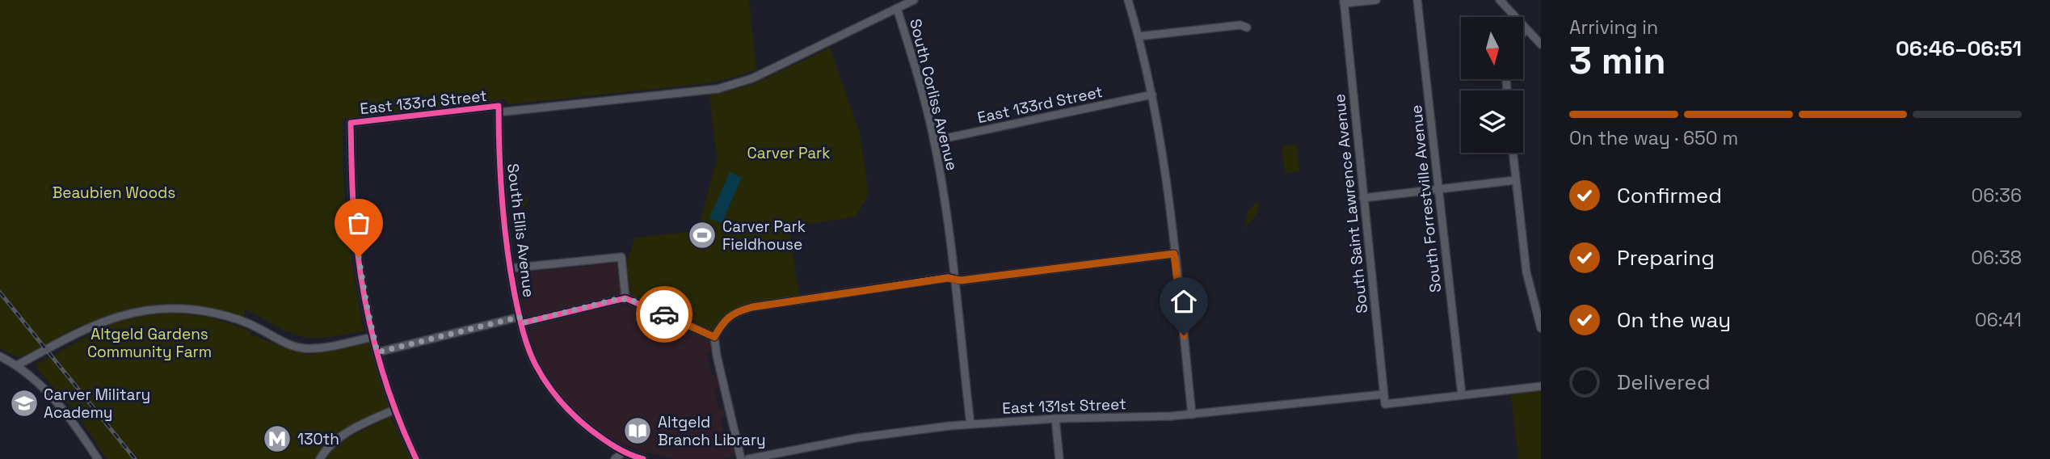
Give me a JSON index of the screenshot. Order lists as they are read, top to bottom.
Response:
{
  "streets": {
    "street": [
      "South Corliss Avenue",
      "East 133rd Street",
      "South Forrestville Avenue",
      "South Saint Lawrence Avenue",
      "South Ellis Avenue",
      "East 131st Street"
    ]
  },
  "crossings": [
    ["South Corliss Avenue", "East 133rd Street"],
    ["South Corliss Avenue", "East 131st Street"],
    ["East 133rd Street", "South Ellis Avenue"],
    ["South Forrestville Avenue", "South Saint Lawrence Avenue"],
    ["South Saint Lawrence Avenue", "East 131st Street"]
  ],
  "parks": ["Carver Park", "Beaubien Woods", "Altgeld Gardens Community Farm"],
  "places": {
    "sports": ["Carver Park Fieldhouse"],
    "school or university": ["Carver Military Academy"],
    "library": ["Altgeld Branch Library"],
    "metro station": ["130th"]
  },
  "north": "bottom",
  "page": {
    "heading": ["3 min", "Arriving in", "06:46–06:51"],
    "bar": "On the way · 650 m",
    "list": [
      ["Confirmed", "06:36"],
      ["Preparing", "06:38"],
      ["On the way", "06:41"],
      "Delivered"
    ]
  }
}
